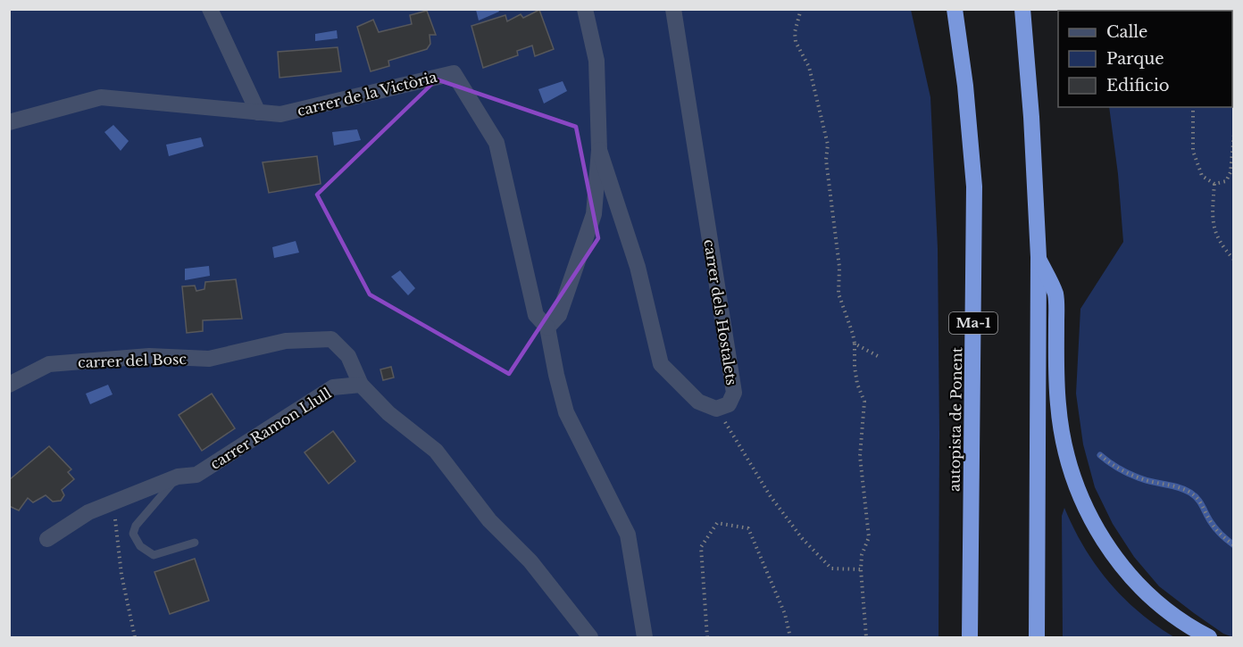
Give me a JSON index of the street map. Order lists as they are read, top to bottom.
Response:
{
  "streets": {
    "highway": ["Ma-1", "autopista de Ponent"],
    "street": [
      "carrer de la Victòria",
      "carrer dels Hostalets",
      "carrer del Bosc",
      "carrer Ramon Llull"
    ]
  },
  "crossings": [
    ["carrer del Bosc", "carrer Ramon Llull"]
  ],
  "legend": ["Calle", "Parque", "Edificio"]
}
